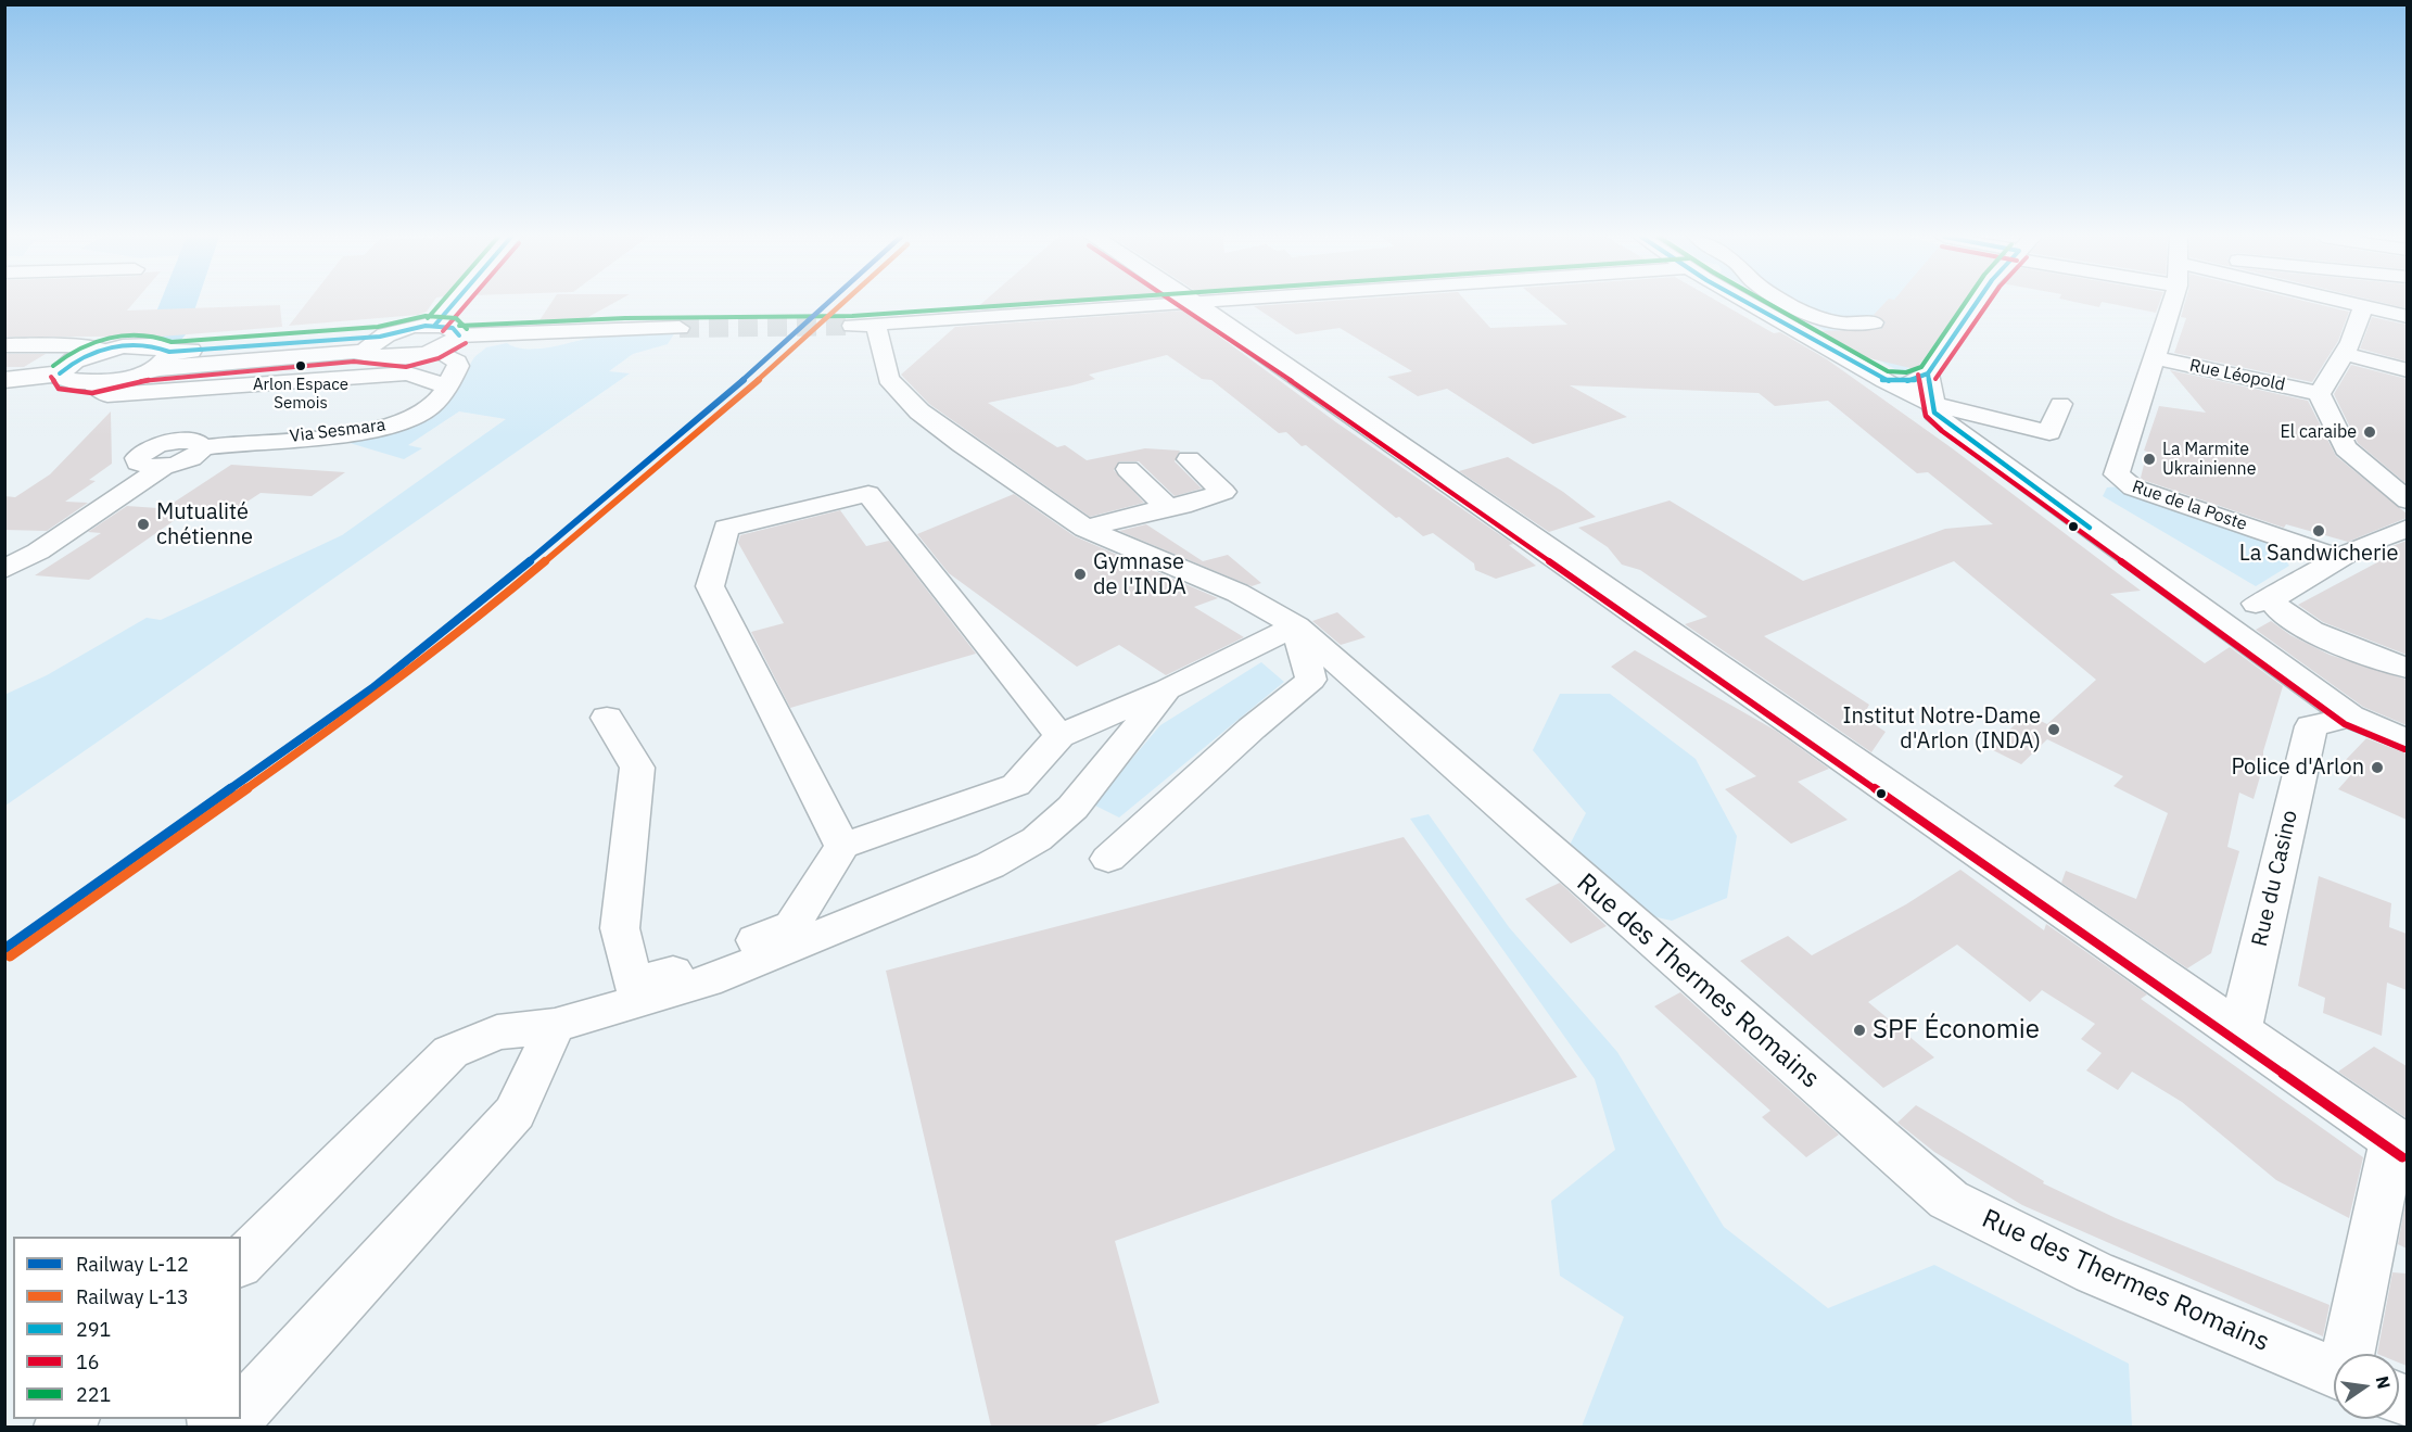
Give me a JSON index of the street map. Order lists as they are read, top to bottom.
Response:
{
  "streets": {
    "street": [
      "Rue Léopold",
      "Via Sesmara",
      "Rue de la Poste",
      "Rue du Casino",
      "Rue des Thermes Romains"
    ]
  },
  "crossings": [
    ["Rue Léopold", "Rue de la Poste"]
  ],
  "places": [
    "Arlon Espace Semois",
    "El caraibe",
    "La Marmite Ukrainienne",
    "Mutualité chétienne",
    "La Sandwicherie",
    "Gymnase de l'INDA",
    "Institut Notre-Dame d'Arlon (INDA)",
    "Police d'Arlon",
    "SPF Économie"
  ],
  "lines": [
    "rail line L-12",
    "rail line L-13",
    "transit line 291",
    "transit line 16",
    "transit line 221"
  ],
  "legend": [
    "Railway L-12",
    "Railway L-13",
    "291",
    "16",
    "221"
  ],
  "north": "right"
}
